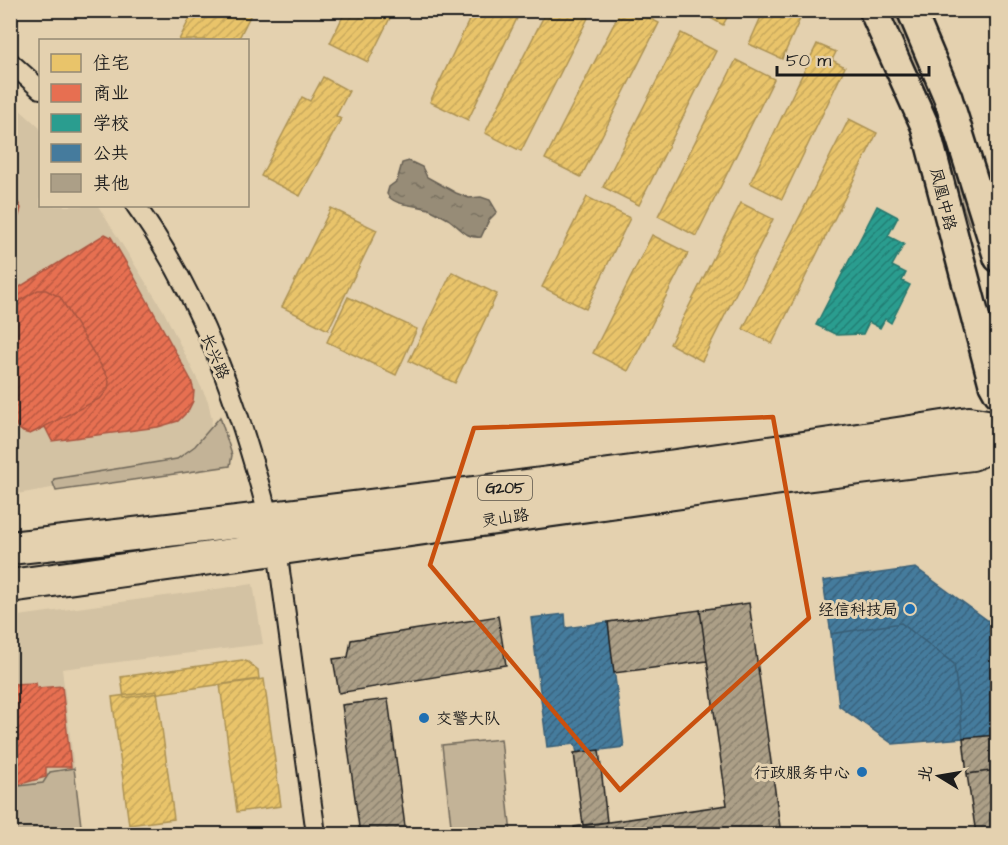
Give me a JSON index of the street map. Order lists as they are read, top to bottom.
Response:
{
  "streets": {
    "highway": ["G205", "灵山路"],
    "main road": ["凤凰中路"],
    "street": ["长兴路"]
  },
  "crossings": [
    ["长兴路", "灵山路"]
  ],
  "places": ["经信科技局", "交警大队", "行政服务中心"],
  "legend": [
    "住宅",
    "商业",
    "学校",
    "公共",
    "其他"
  ],
  "scale_bar": "50 m",
  "north": "left"
}
